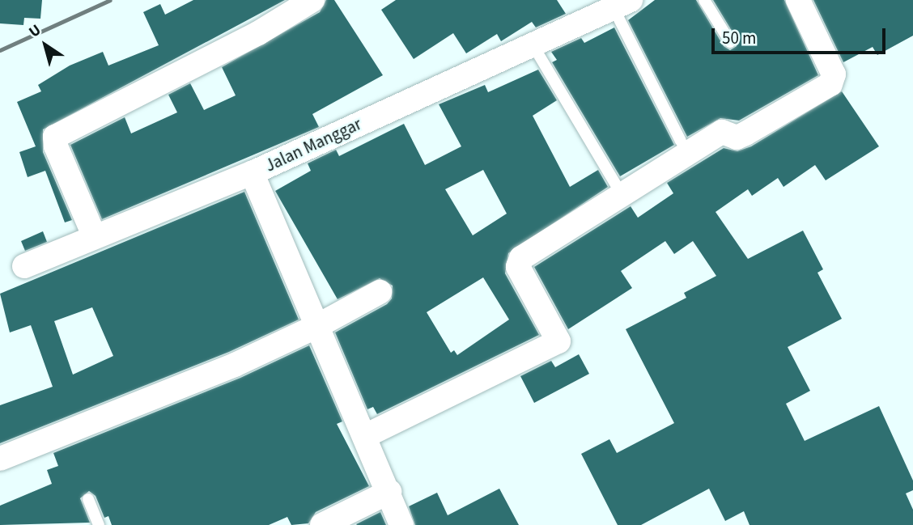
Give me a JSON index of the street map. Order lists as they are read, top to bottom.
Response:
{
  "streets": {
    "street": ["Jalan Manggar"]
  },
  "scale_bar": "50 m",
  "north": "top left"
}
